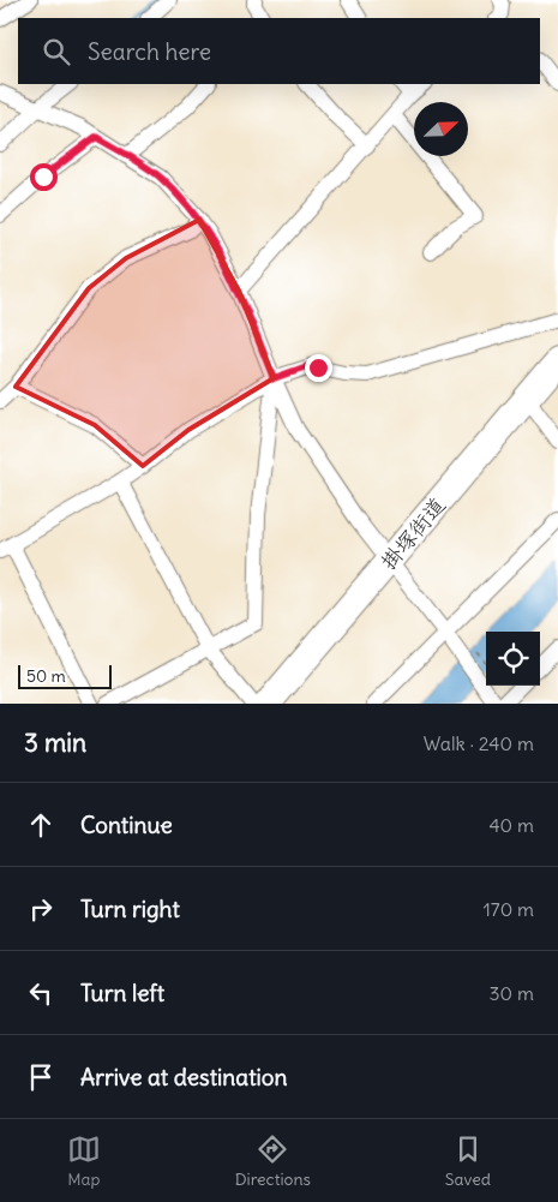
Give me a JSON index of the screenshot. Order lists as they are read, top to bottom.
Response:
{
  "streets": {
    "highway": ["掛塚街道"]
  },
  "scale_bar": "50 m",
  "north": "top right",
  "page": {
    "search": "Search here",
    "scale": "50 m",
    "heading": ["3 min", "Walk · 240 m"],
    "list": [
      ["Continue", "40 m"],
      ["Turn right", "170 m"],
      ["Turn left", "30 m"],
      "Arrive at destination"
    ],
    "nav": ["Map", "Directions", "Saved"]
  }
}
